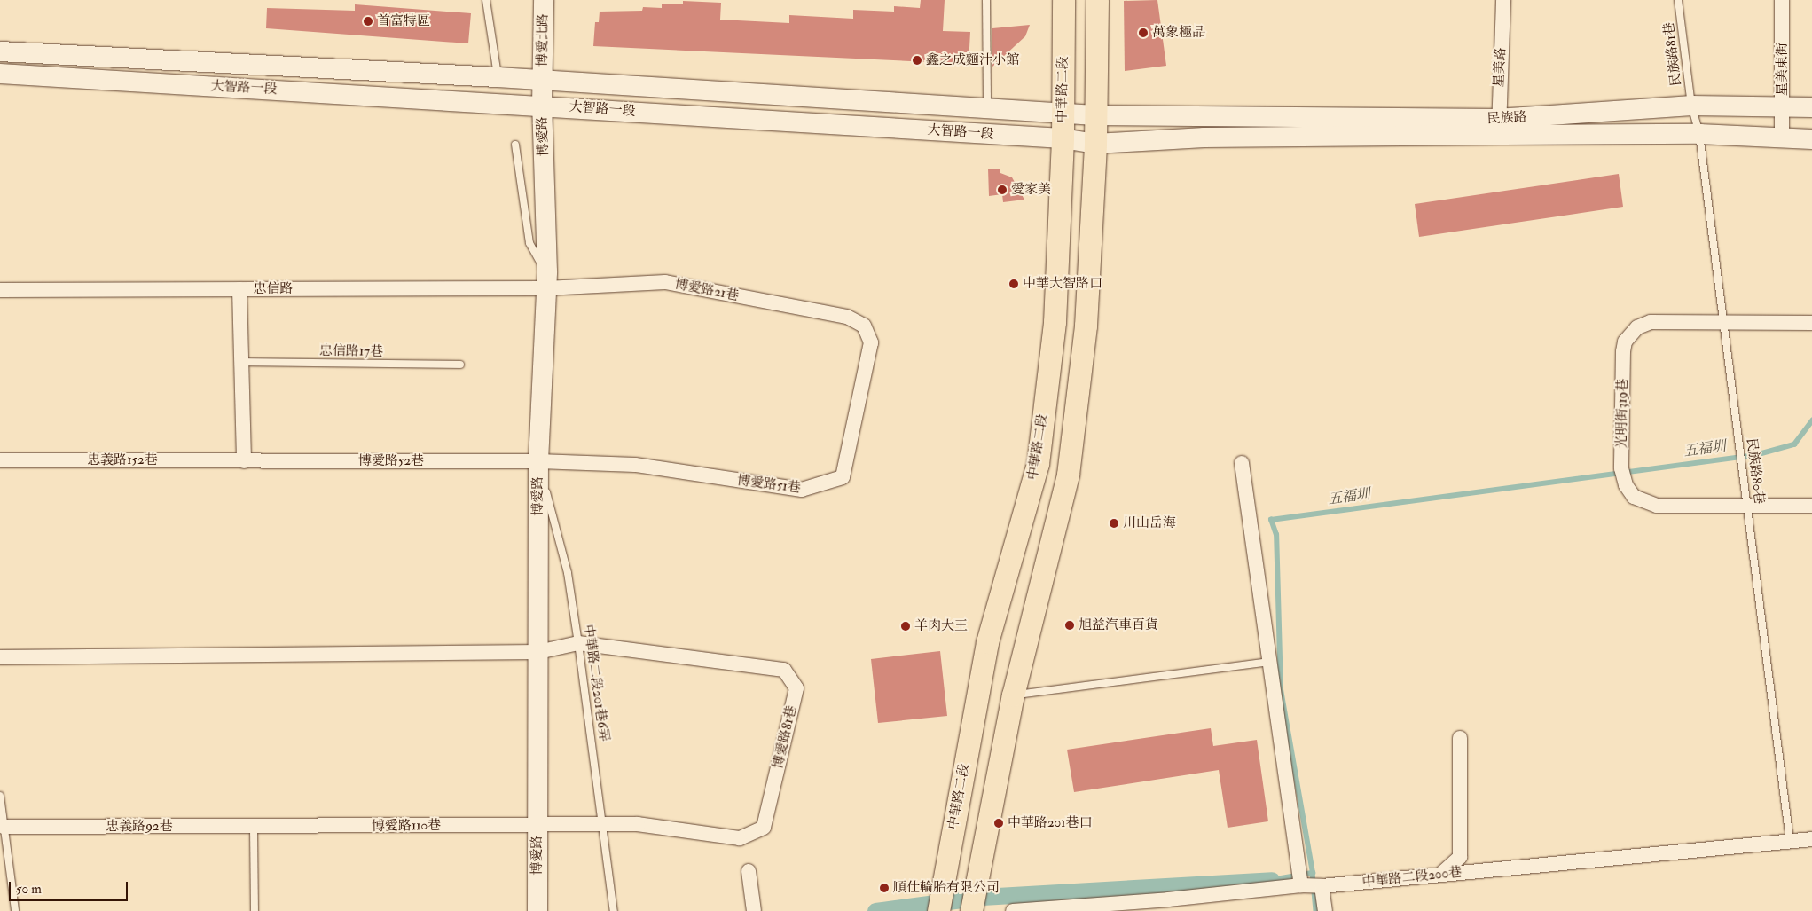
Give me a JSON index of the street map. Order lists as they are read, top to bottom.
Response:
{
  "streets": {
    "main road": ["中華路二段"],
    "street": [
      "博愛北路",
      "星美路",
      "星美東街",
      "大智路一段",
      "民族路",
      "博愛路",
      "忠信路",
      "博愛路21巷",
      "光明街319巷",
      "忠義路152巷",
      "博愛路52巷",
      "博愛路51巷",
      "博愛路81巷",
      "博愛路110巷",
      "忠義路92巷",
      "中華路二段200巷"
    ],
    "lane": [
      "民族路81巷",
      "忠信路17巷",
      "民族路80巷",
      "中華路二段201巷6弄"
    ]
  },
  "crossings": [
    ["博愛北路", "大智路一段"],
    ["博愛北路", "博愛路"],
    ["民族路81巷", "民族路"],
    ["民族路81巷", "民族路80巷"],
    ["星美路", "民族路"],
    ["星美東街", "民族路"],
    ["大智路一段", "中華路二段"],
    ["大智路一段", "民族路"],
    ["大智路一段", "博愛路"],
    ["民族路", "民族路80巷"],
    ["博愛路", "忠信路"],
    ["博愛路", "博愛路21巷"],
    ["博愛路", "博愛路52巷"],
    ["博愛路", "博愛路51巷"],
    ["博愛路", "中華路二段201巷6弄"],
    ["博愛路", "博愛路81巷"],
    ["博愛路", "博愛路110巷"],
    ["忠信路", "博愛路21巷"],
    ["博愛路21巷", "博愛路51巷"],
    ["光明街319巷", "民族路80巷"],
    ["忠義路152巷", "博愛路52巷"],
    ["博愛路52巷", "博愛路51巷"],
    ["博愛路52巷", "中華路二段201巷6弄"],
    ["民族路80巷", "中華路二段200巷"],
    ["博愛路51巷", "中華路二段201巷6弄"],
    ["中華路二段201巷6弄", "博愛路81巷"],
    ["博愛路81巷", "博愛路110巷"],
    ["博愛路110巷", "忠義路92巷"]
  ],
  "water": ["五福圳"],
  "places": [
    "首富特區",
    "萬象極品",
    "鑫之成麵汁小館",
    "愛家美",
    "中華大智路口",
    "川山岳海",
    "旭益汽車百貨",
    "羊肉大王",
    "中華路201巷口",
    "順仕輪胎有限公司"
  ],
  "scale_bar": "50 m"
}
